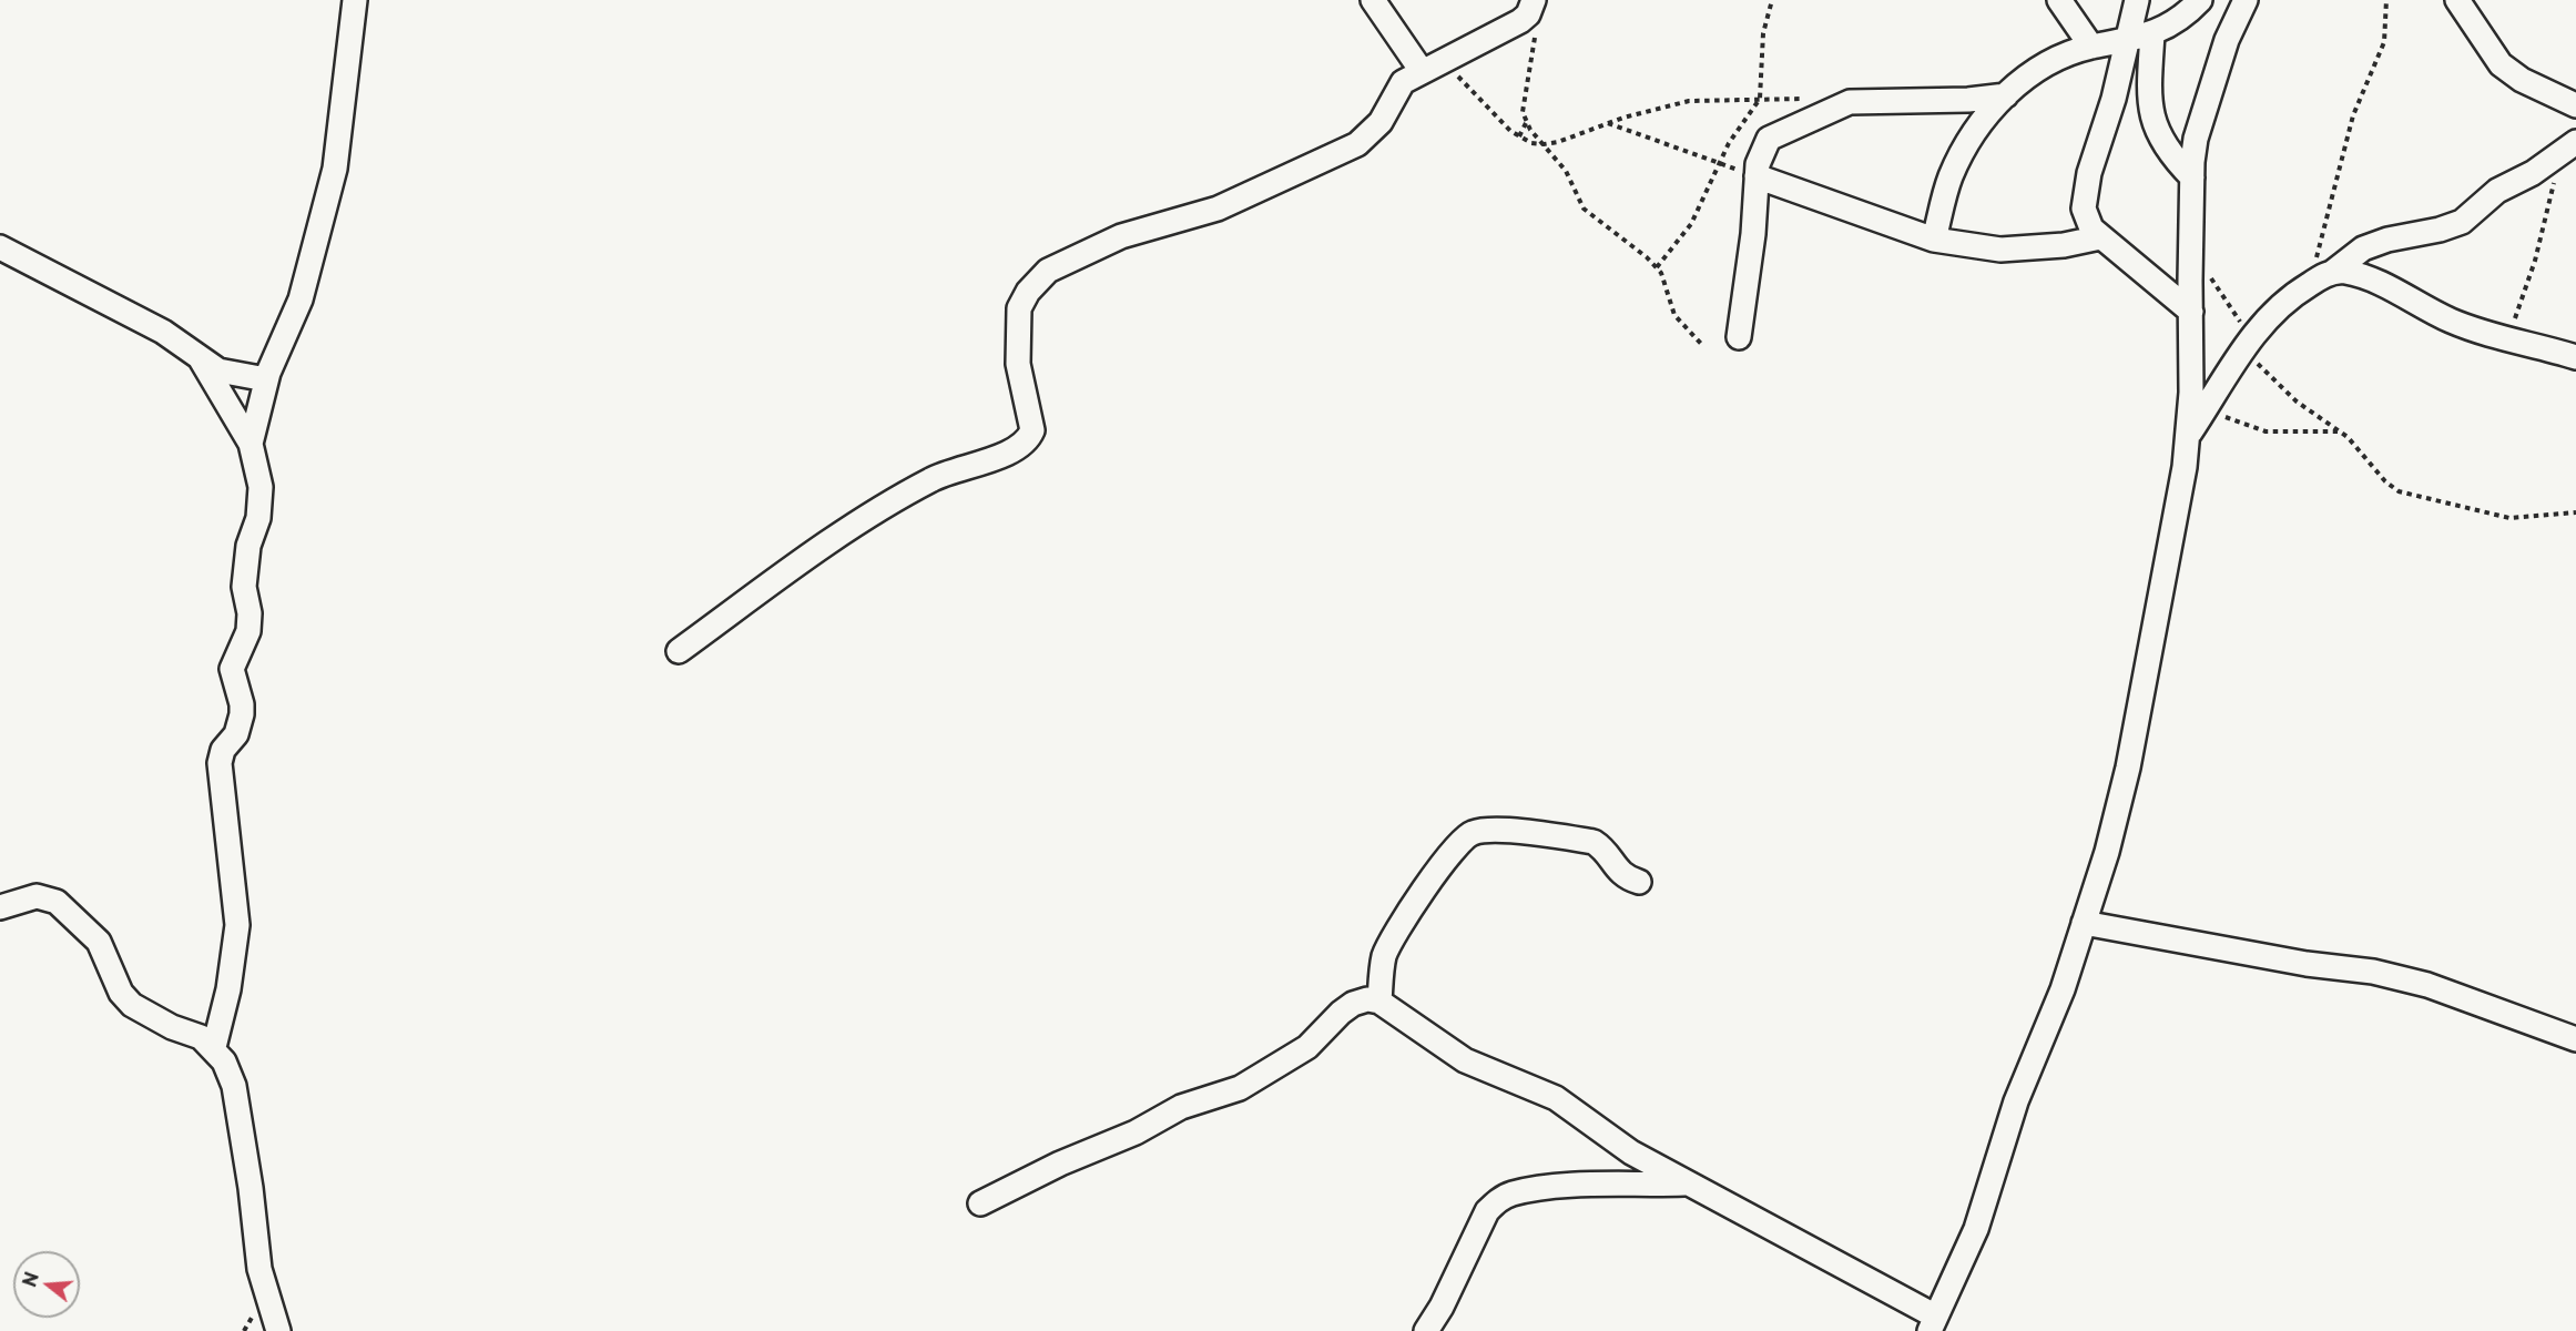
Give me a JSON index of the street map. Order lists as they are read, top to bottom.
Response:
{
  "north": "left"
}
